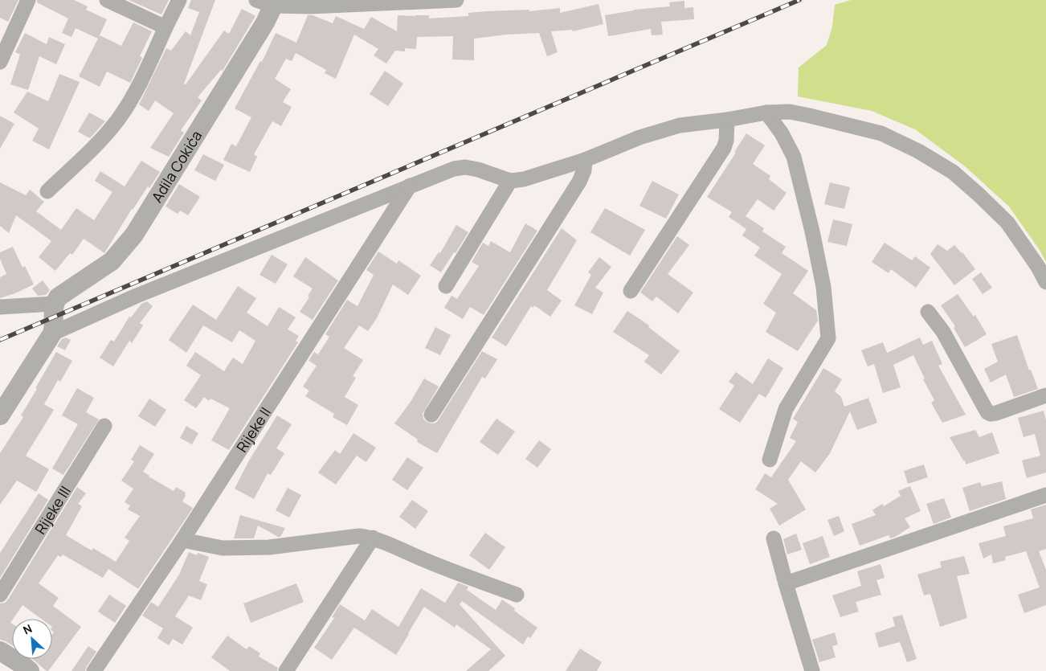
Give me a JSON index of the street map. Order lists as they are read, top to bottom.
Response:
{
  "streets": {
    "street": ["Adila Cokića", "Rijeke II", "Rijeke III"]
  },
  "north": "top left"
}
